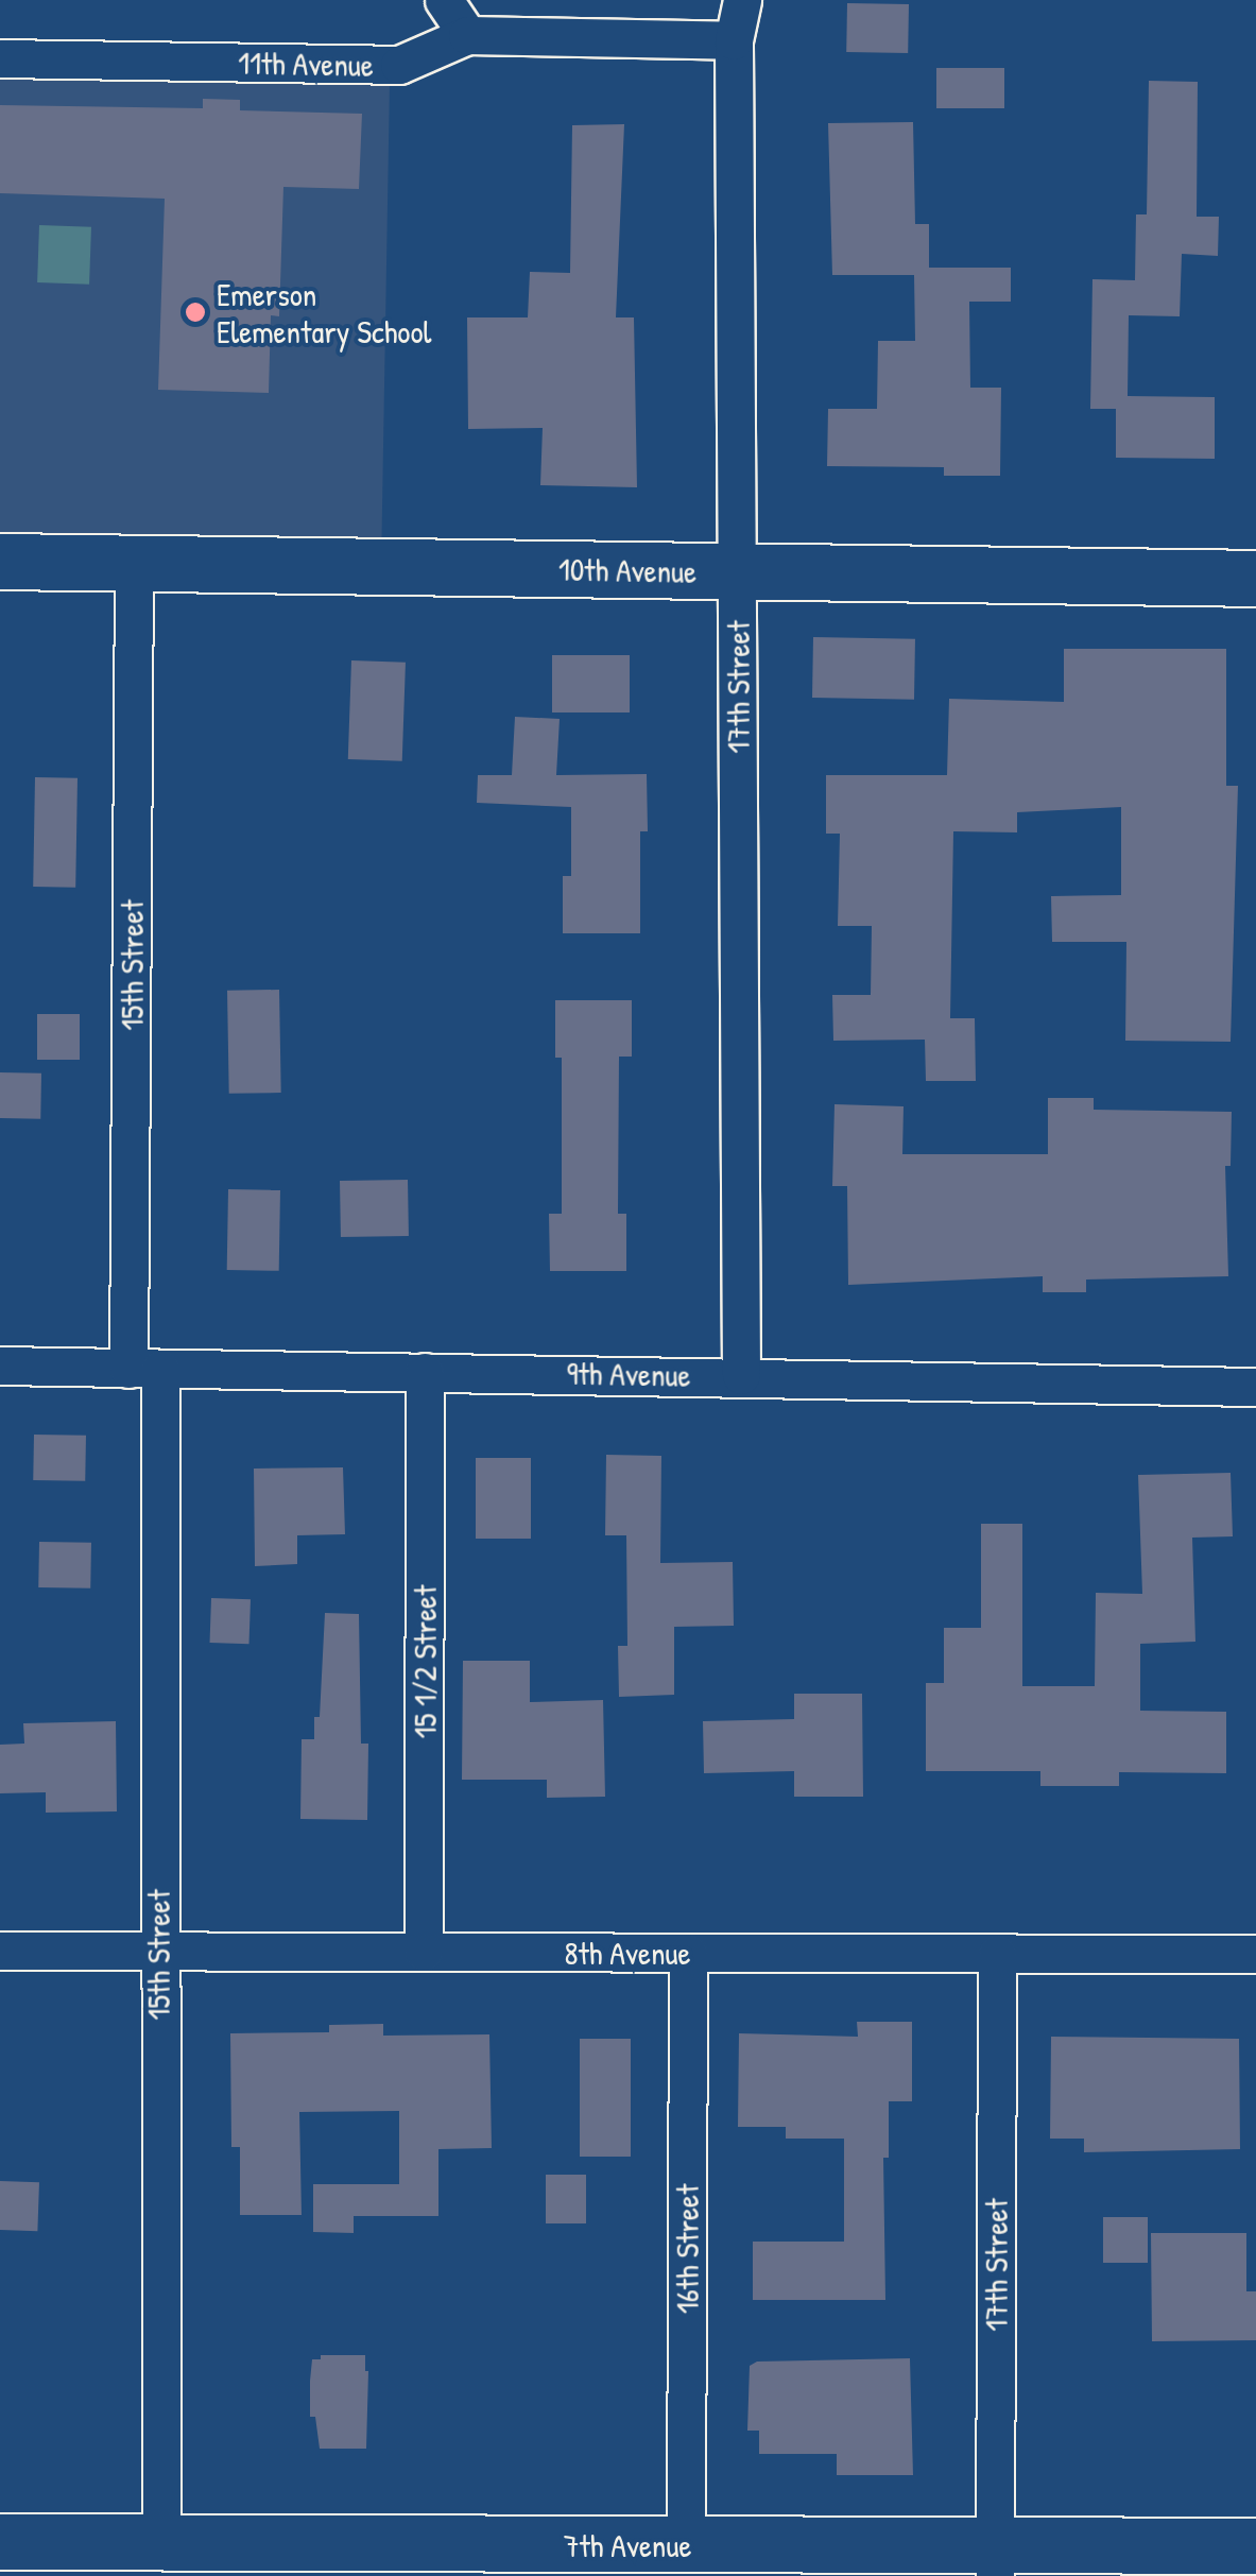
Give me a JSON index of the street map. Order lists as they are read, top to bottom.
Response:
{
  "streets": {
    "street": [
      "11th Avenue",
      "10th Avenue",
      "17th Street",
      "15th Street",
      "9th Avenue",
      "15 1/2 Street",
      "8th Avenue",
      "16th Street",
      "7th Avenue"
    ]
  },
  "crossings": [
    ["11th Avenue", "17th Street"],
    ["10th Avenue", "17th Street"],
    ["10th Avenue", "15th Street"],
    ["17th Street", "9th Avenue"],
    ["17th Street", "8th Avenue"],
    ["17th Street", "7th Avenue"],
    ["15th Street", "9th Avenue"],
    ["15th Street", "8th Avenue"],
    ["15th Street", "7th Avenue"],
    ["9th Avenue", "15 1/2 Street"],
    ["15 1/2 Street", "8th Avenue"],
    ["8th Avenue", "16th Street"],
    ["16th Street", "7th Avenue"]
  ],
  "places": ["Emerson Elementary School"]
}
